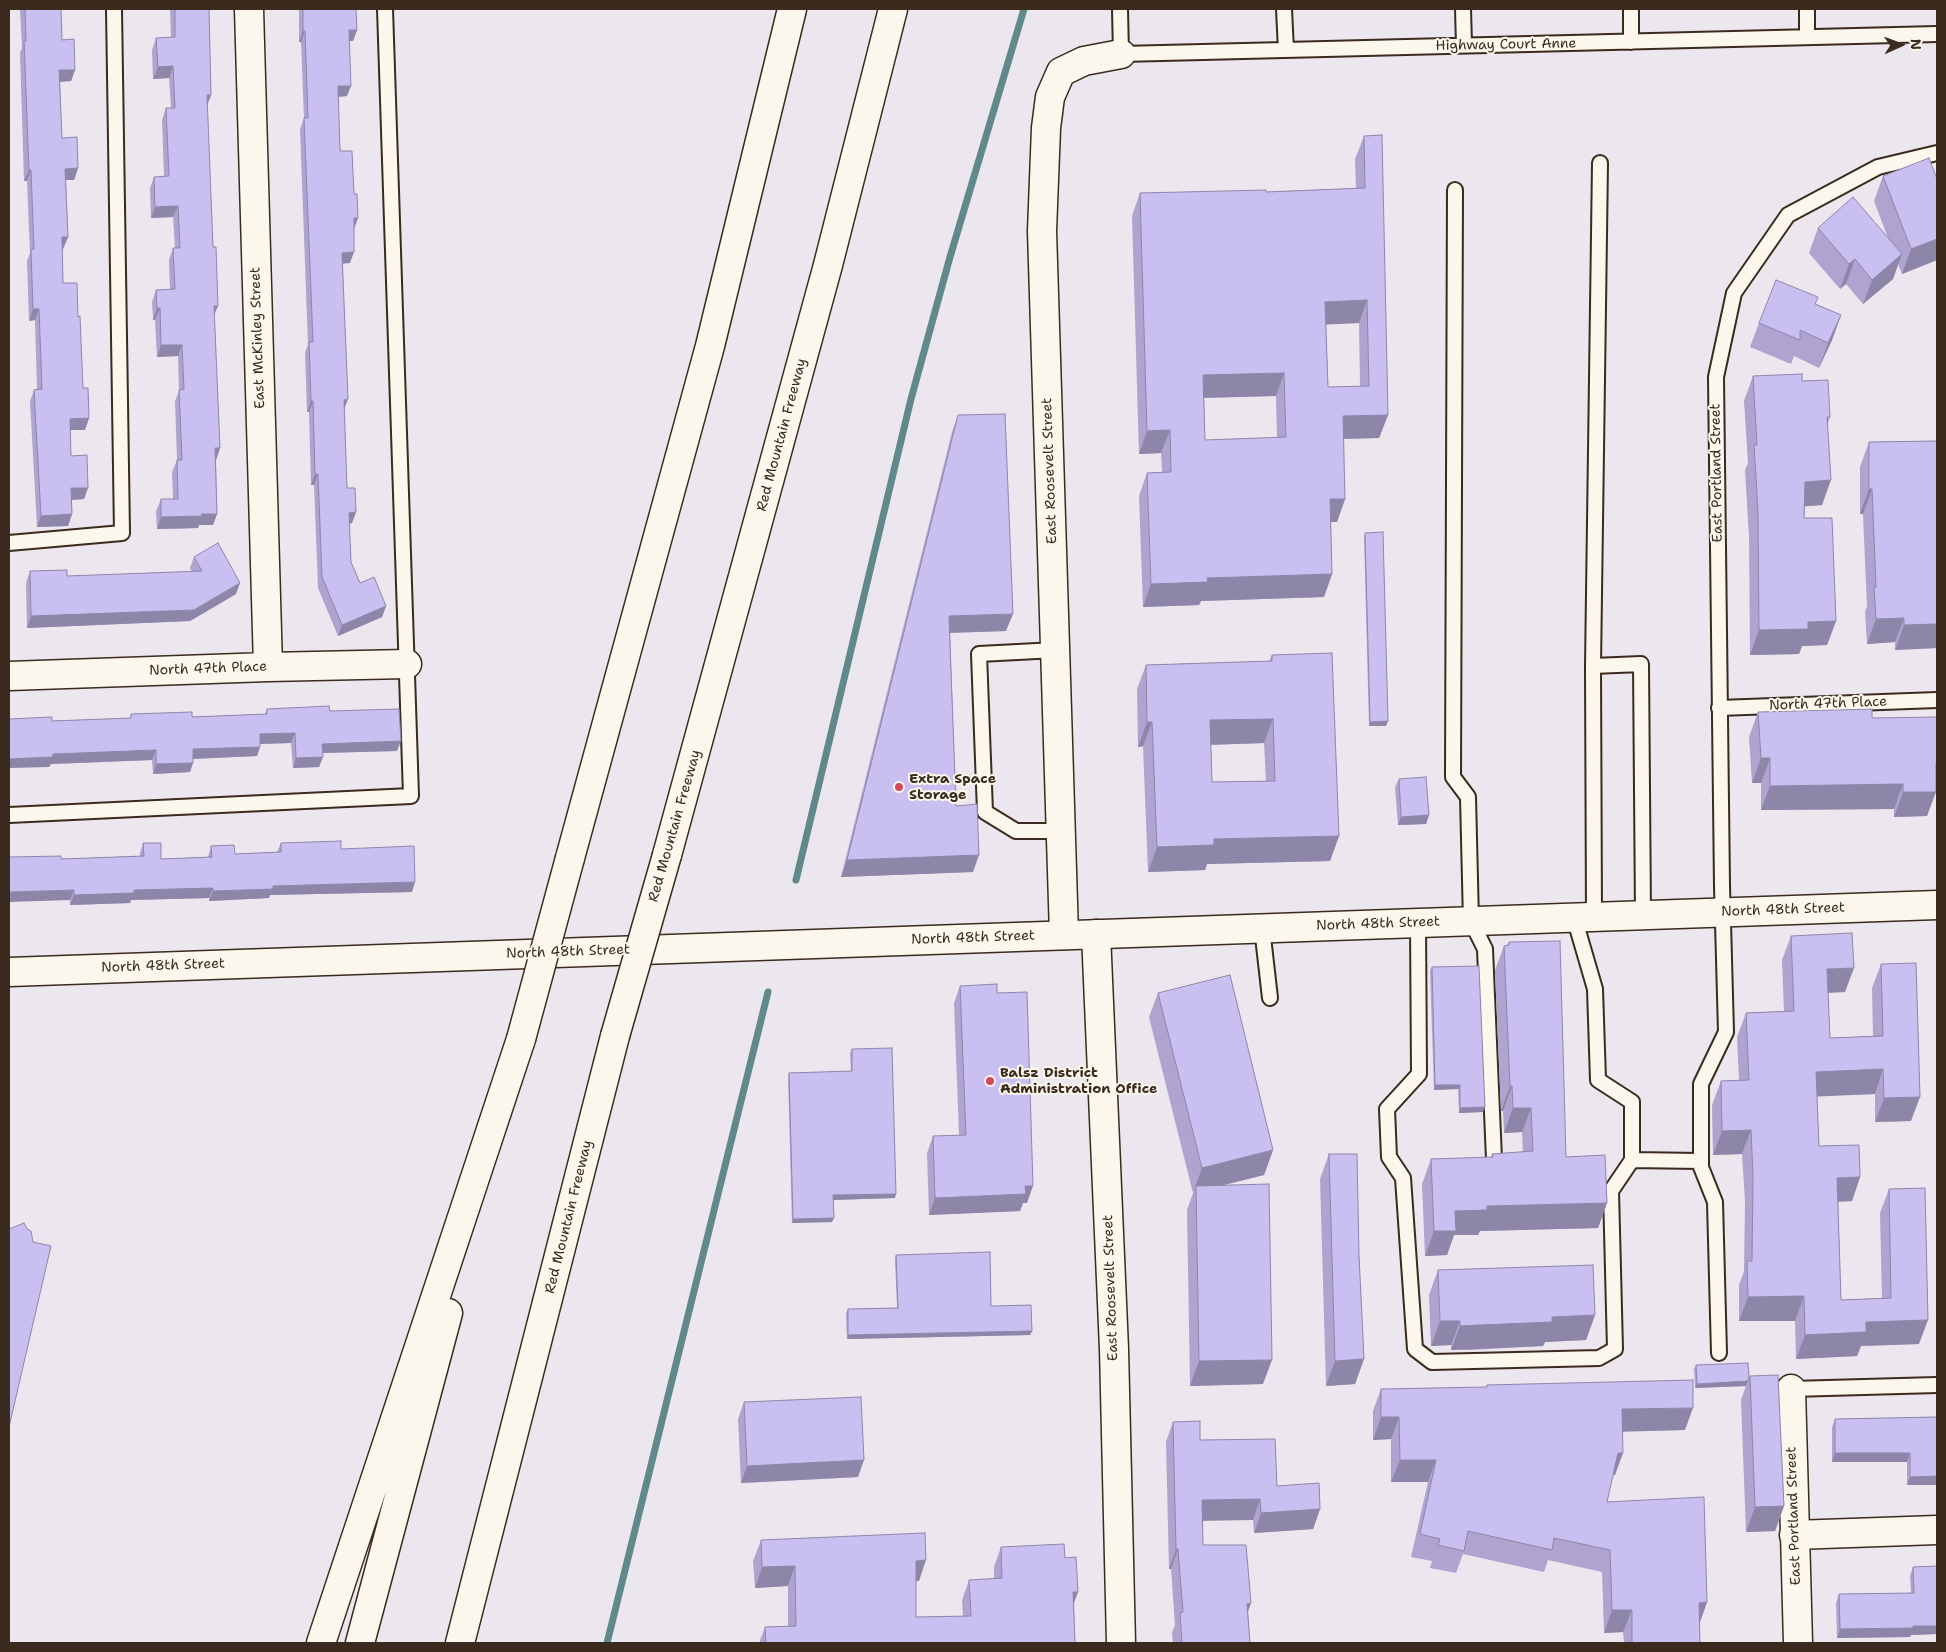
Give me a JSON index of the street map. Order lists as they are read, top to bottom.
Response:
{
  "streets": {
    "main road": [
      "East McKinley Street",
      "Red Mountain Freeway",
      "East Roosevelt Street",
      "East Portland Street",
      "North 47th Place",
      "North 48th Street"
    ],
    "lane": ["Highway Court Anne"]
  },
  "crossings": [
    ["Highway Court Anne", "East Roosevelt Street"],
    ["East McKinley Street", "North 47th Place"],
    ["East Roosevelt Street", "North 48th Street"],
    ["East Portland Street", "North 47th Place"],
    ["East Portland Street", "North 48th Street"]
  ],
  "places": ["Extra Space Storage", "Balsz District Administration Office"],
  "north": "right"
}
